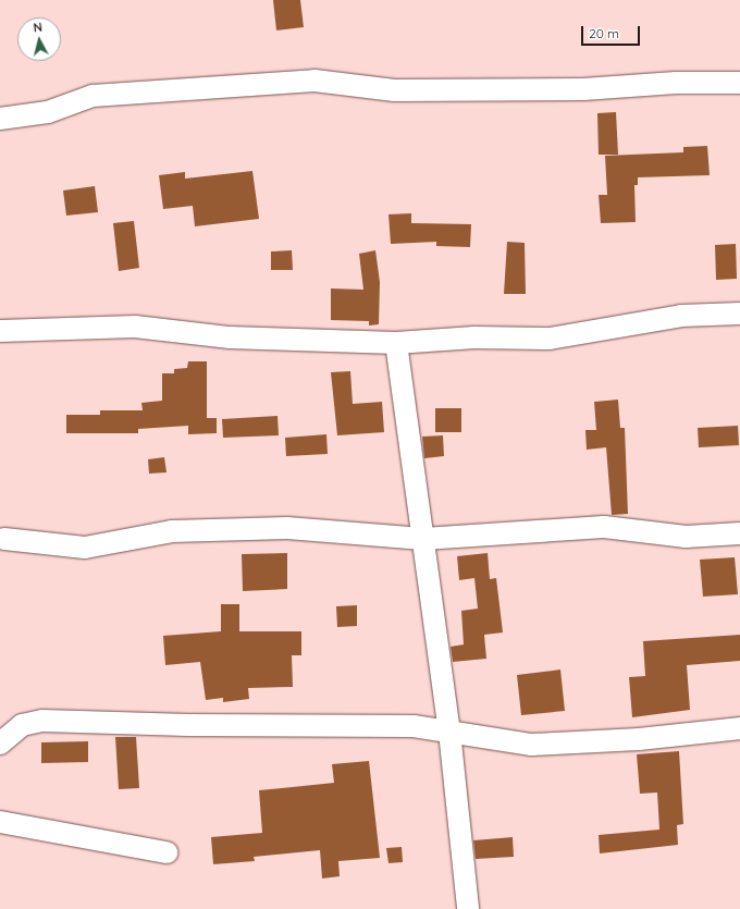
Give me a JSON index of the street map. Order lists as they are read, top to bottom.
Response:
{
  "scale_bar": "20 m",
  "north": "top"
}
